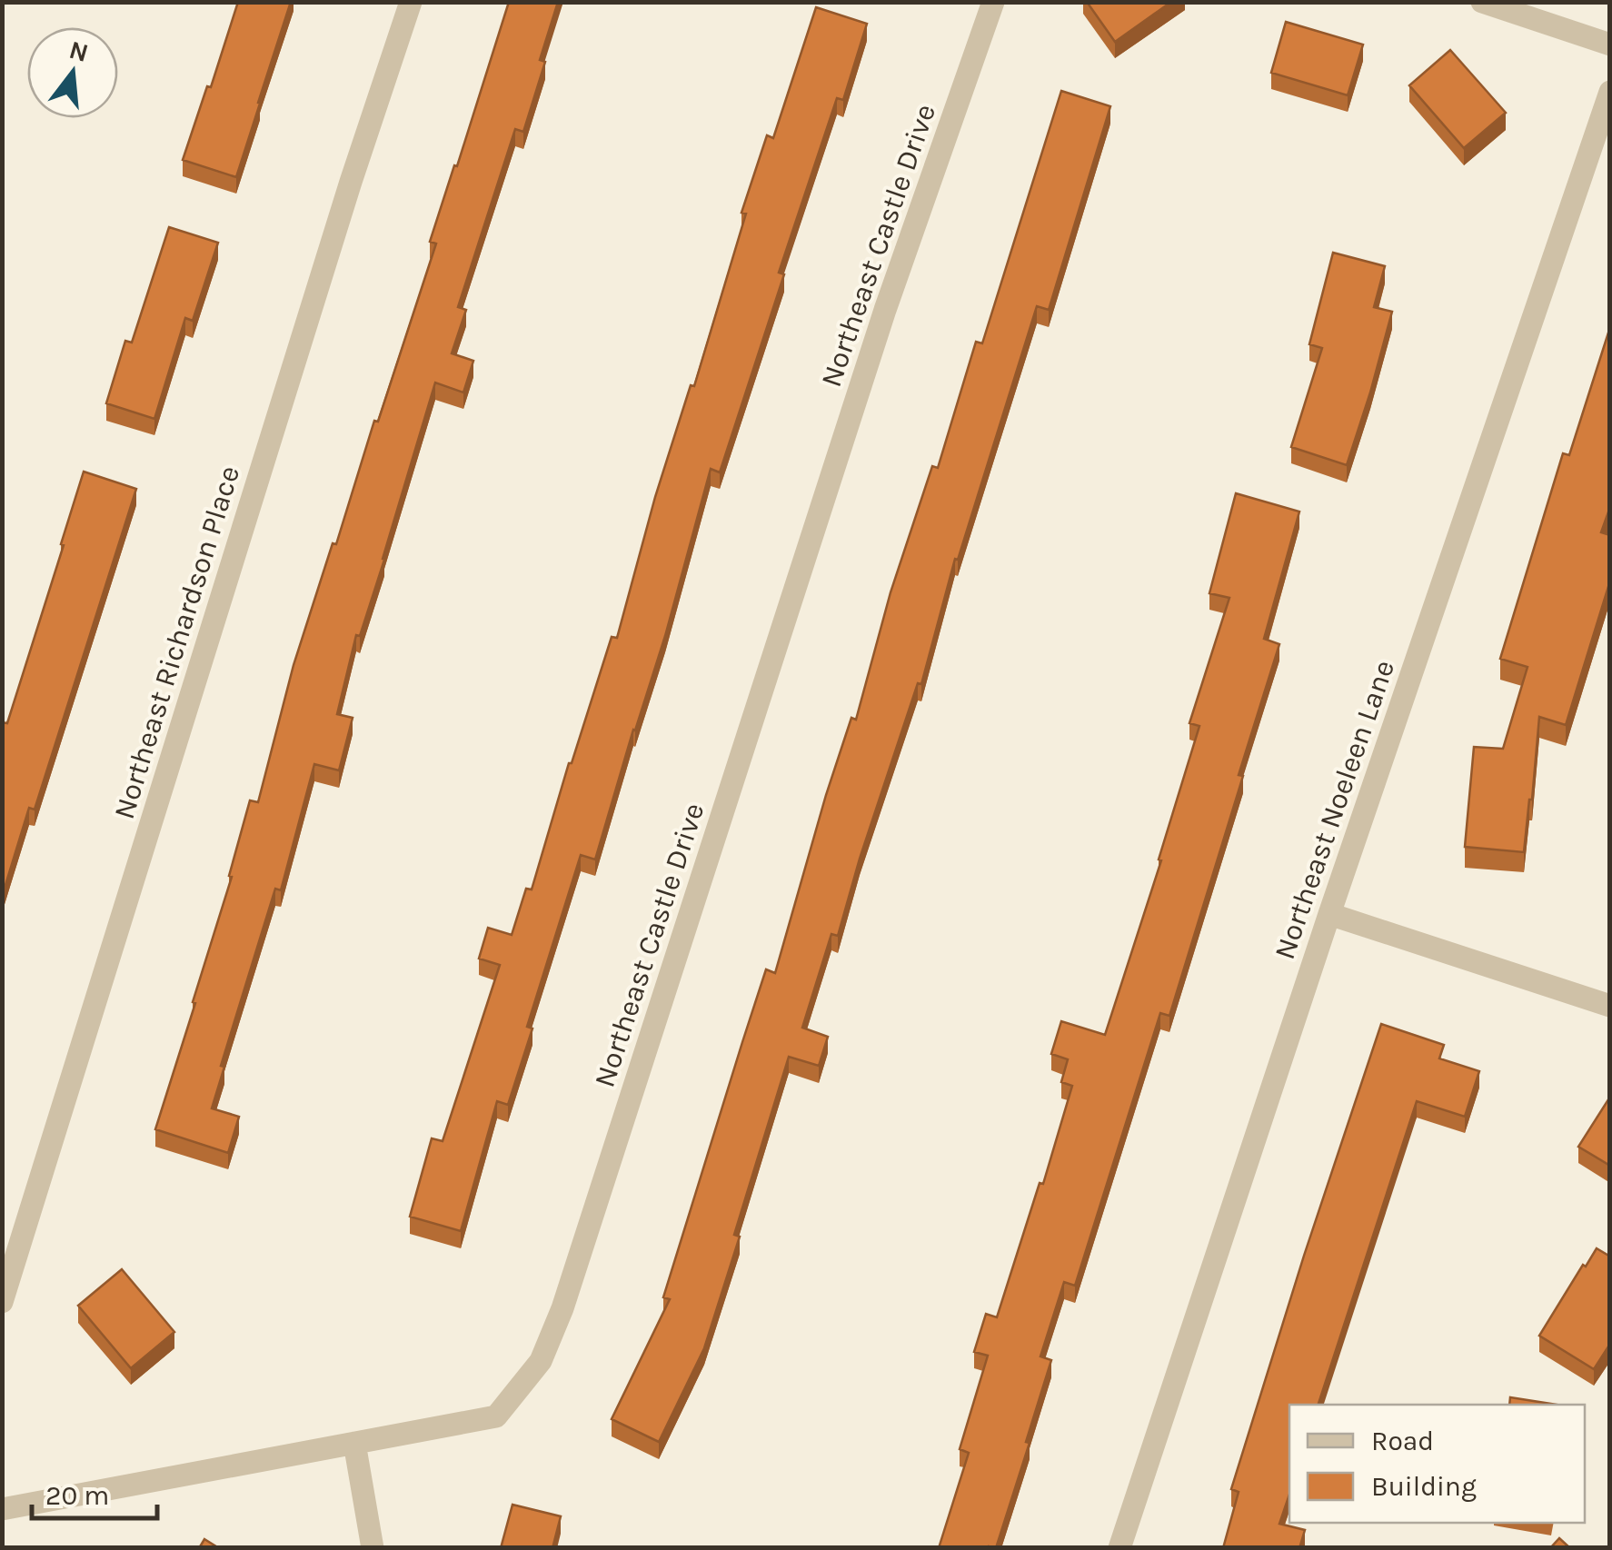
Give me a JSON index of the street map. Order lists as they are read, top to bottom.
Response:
{
  "streets": {
    "street": ["Northeast Castle Drive", "Northeast Richardson Place", "Northeast Noeleen Lane"]
  },
  "legend": ["Road", "Building"],
  "scale_bar": "20 m",
  "north": "top"
}
